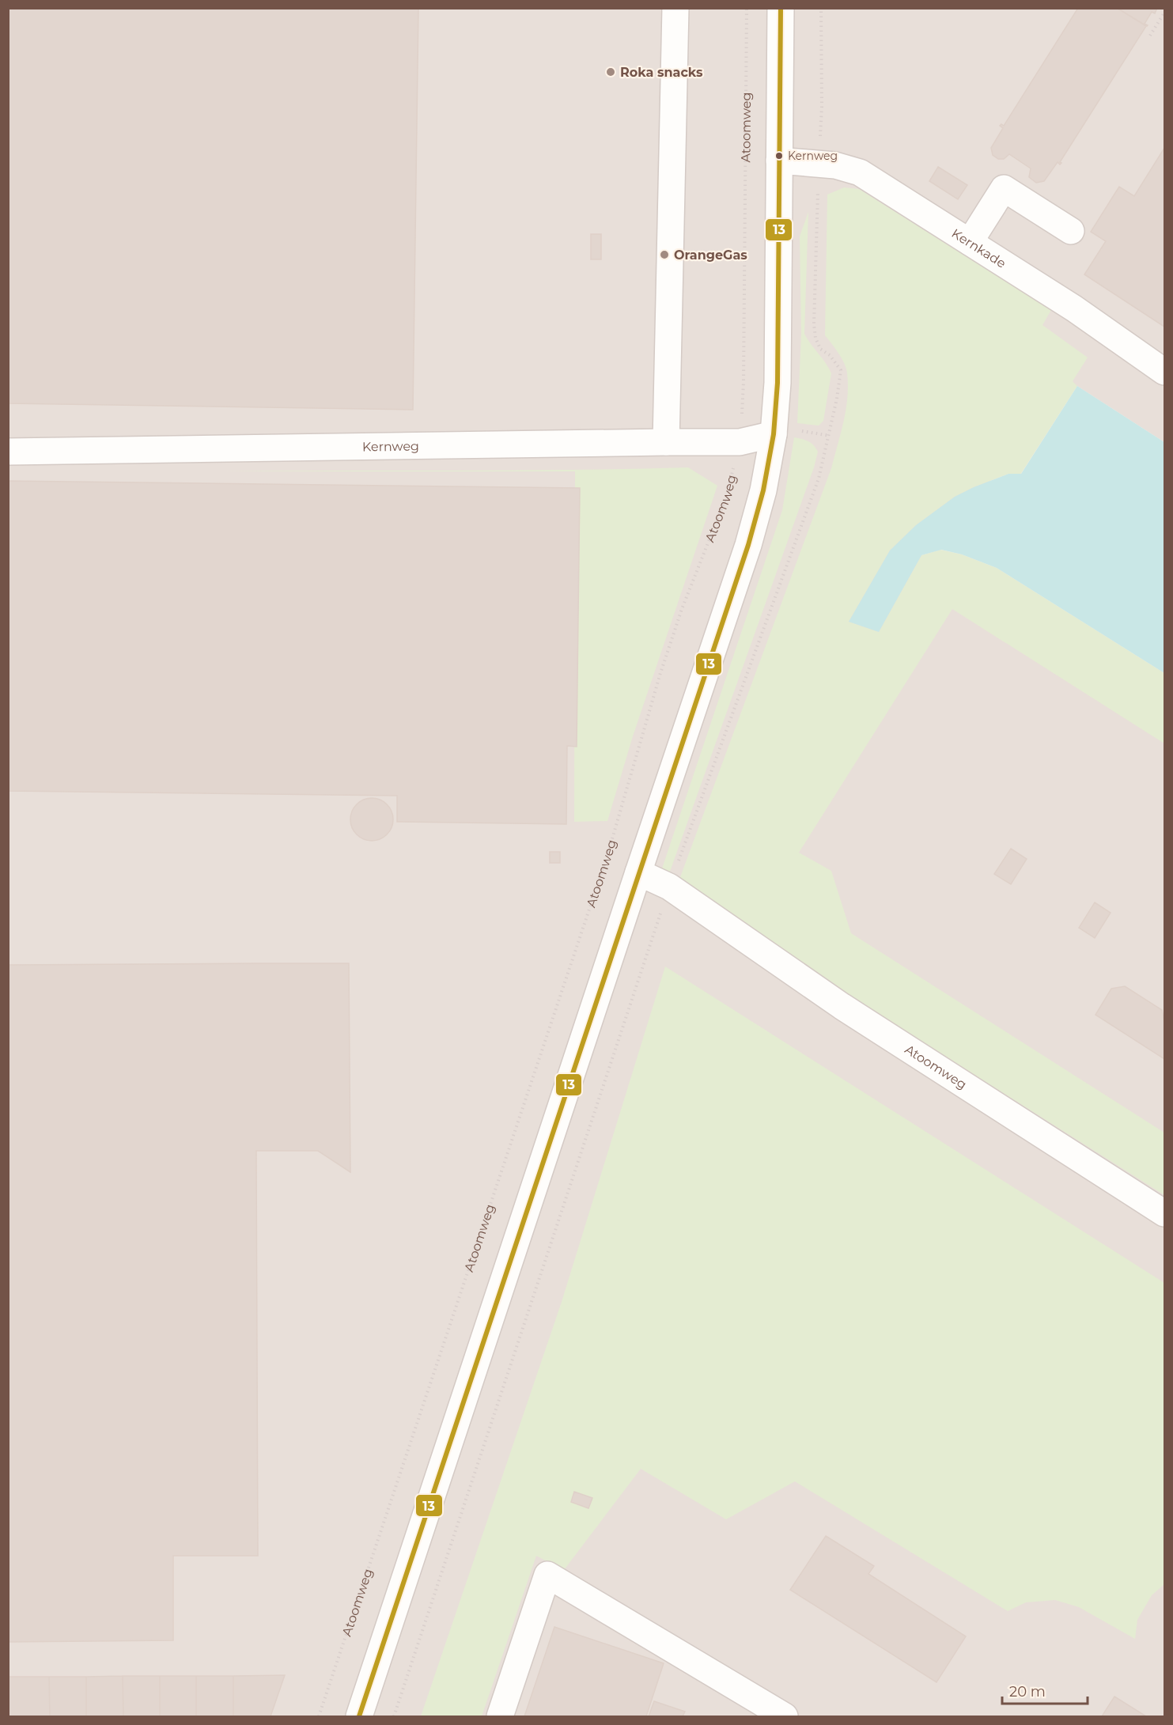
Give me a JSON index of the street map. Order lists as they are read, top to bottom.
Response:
{
  "streets": {
    "street": ["Atoomweg", "Kernkade", "Kernweg"]
  },
  "crossings": [
    ["Atoomweg", "Kernweg"]
  ],
  "places": ["Roka snacks", "Kernweg", "OrangeGas"],
  "lines": ["transit line 13"],
  "scale_bar": "20 m"
}
